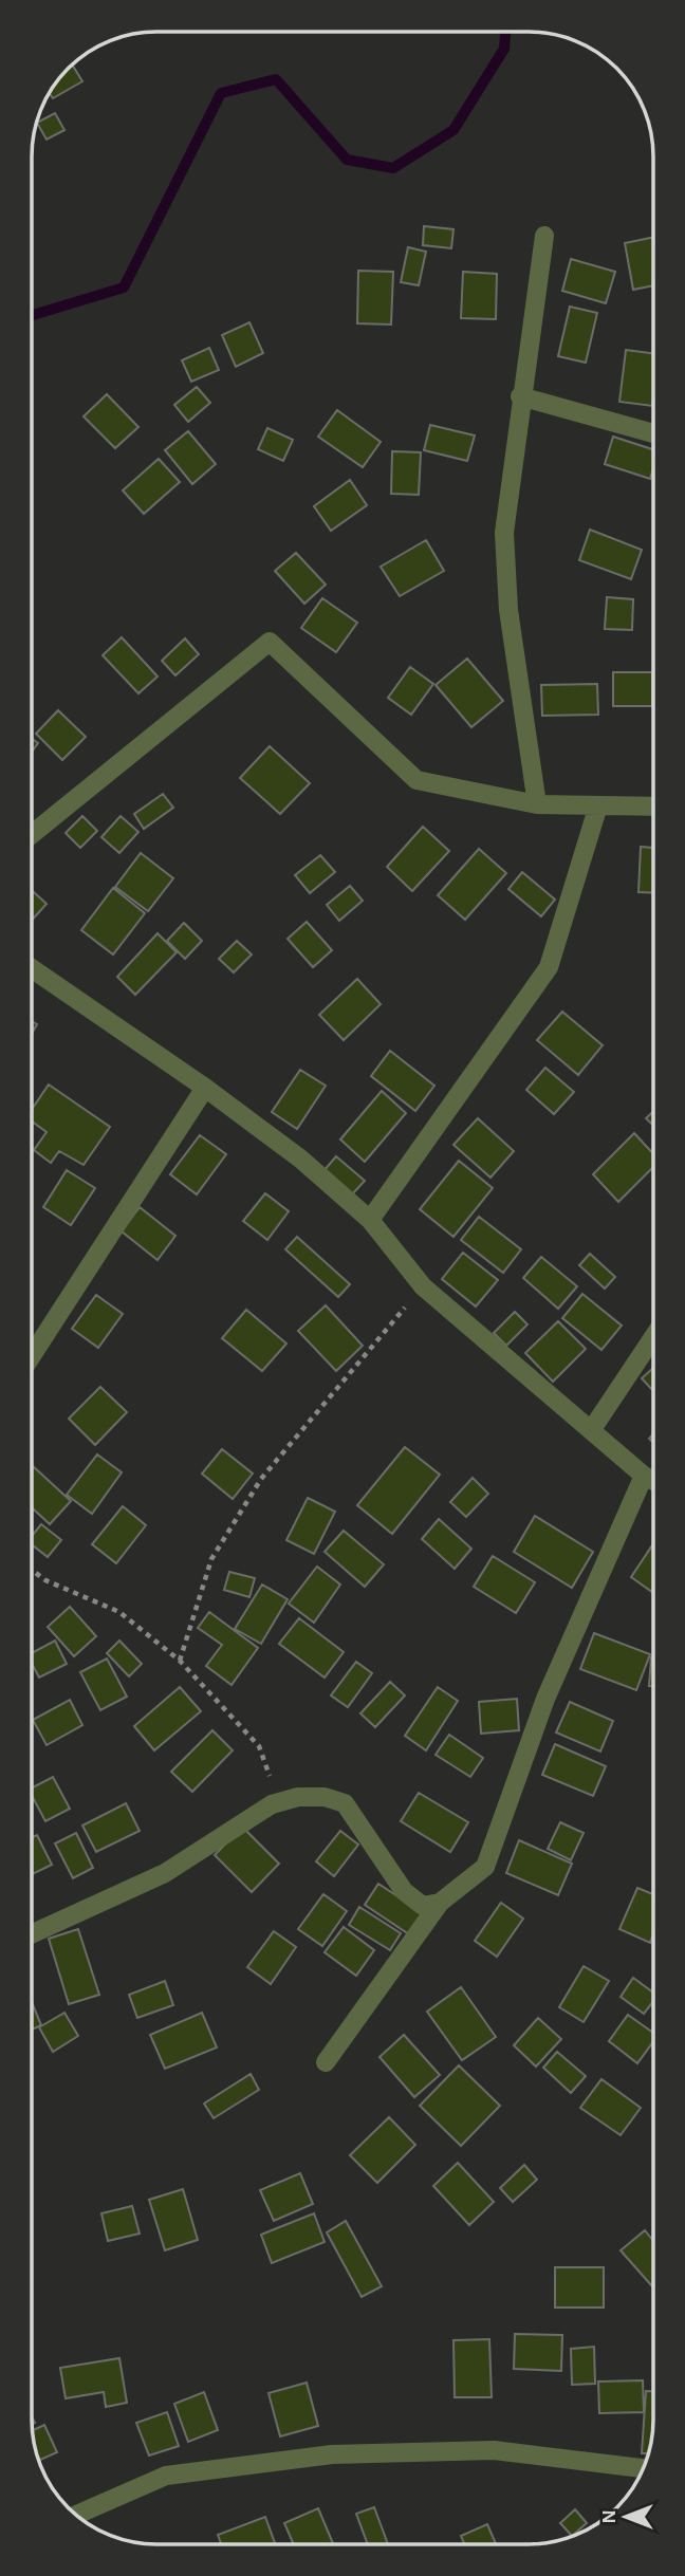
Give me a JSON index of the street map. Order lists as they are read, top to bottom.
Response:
{
  "north": "left"
}
